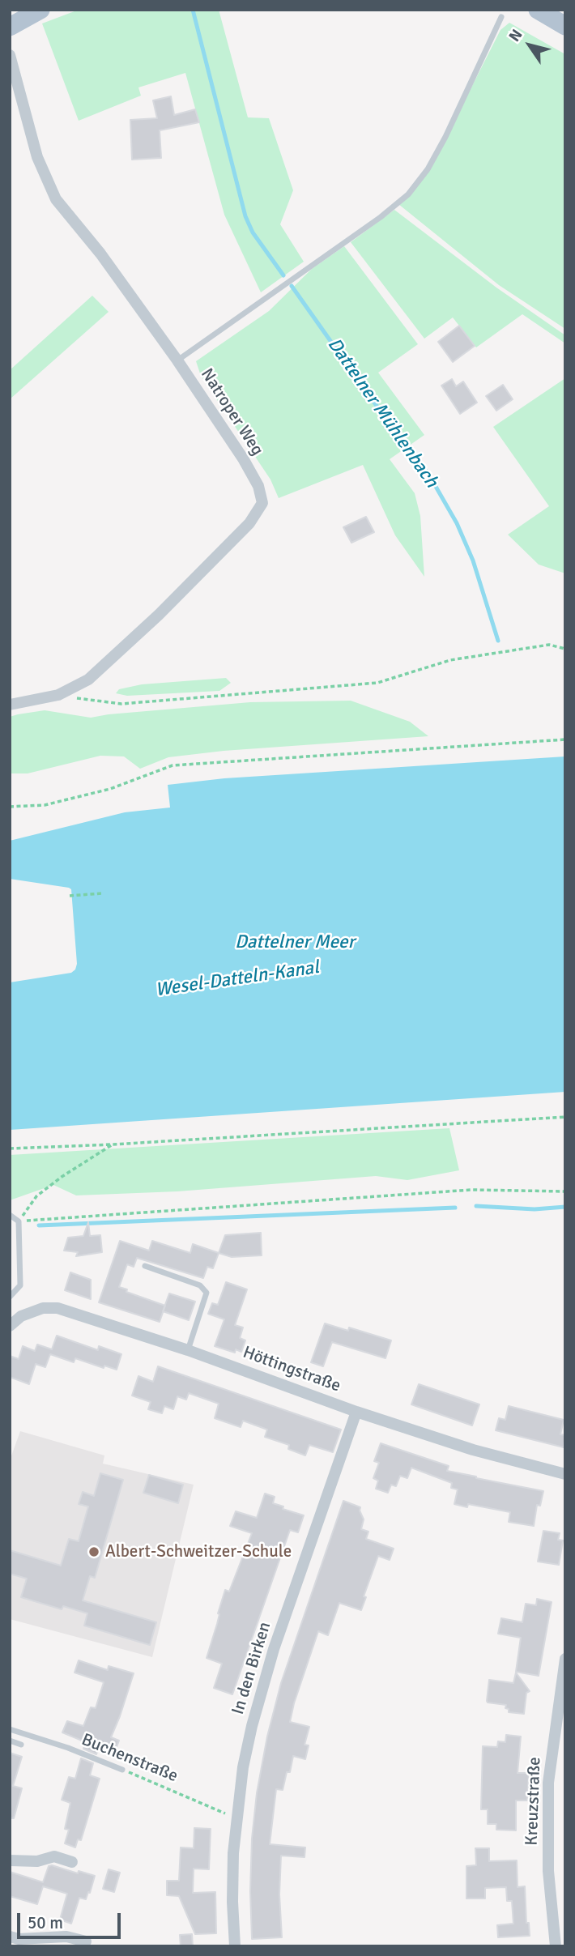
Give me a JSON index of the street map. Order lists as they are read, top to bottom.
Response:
{
  "streets": {
    "street": [
      "Natroper Weg",
      "Höttingstraße",
      "In den Birken",
      "Kreuzstraße"
    ],
    "lane": ["Buchenstraße"]
  },
  "crossings": [
    ["Höttingstraße", "In den Birken"],
    ["In den Birken", "Buchenstraße"]
  ],
  "water": ["Dattelner Mühlenbach", "Dattelner Meer", "Wesel-Datteln-Kanal"],
  "places": ["Albert-Schweitzer-Schule"],
  "scale_bar": "50 m",
  "north": "top left"
}
